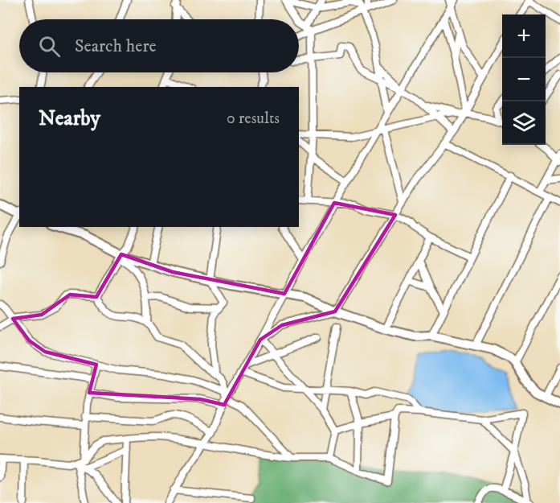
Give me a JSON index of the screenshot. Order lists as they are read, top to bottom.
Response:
{
  "page": {
    "map_buttons": ["+", "−"],
    "search": "Search here",
    "heading": ["Nearby", "0 results"]
  }
}
